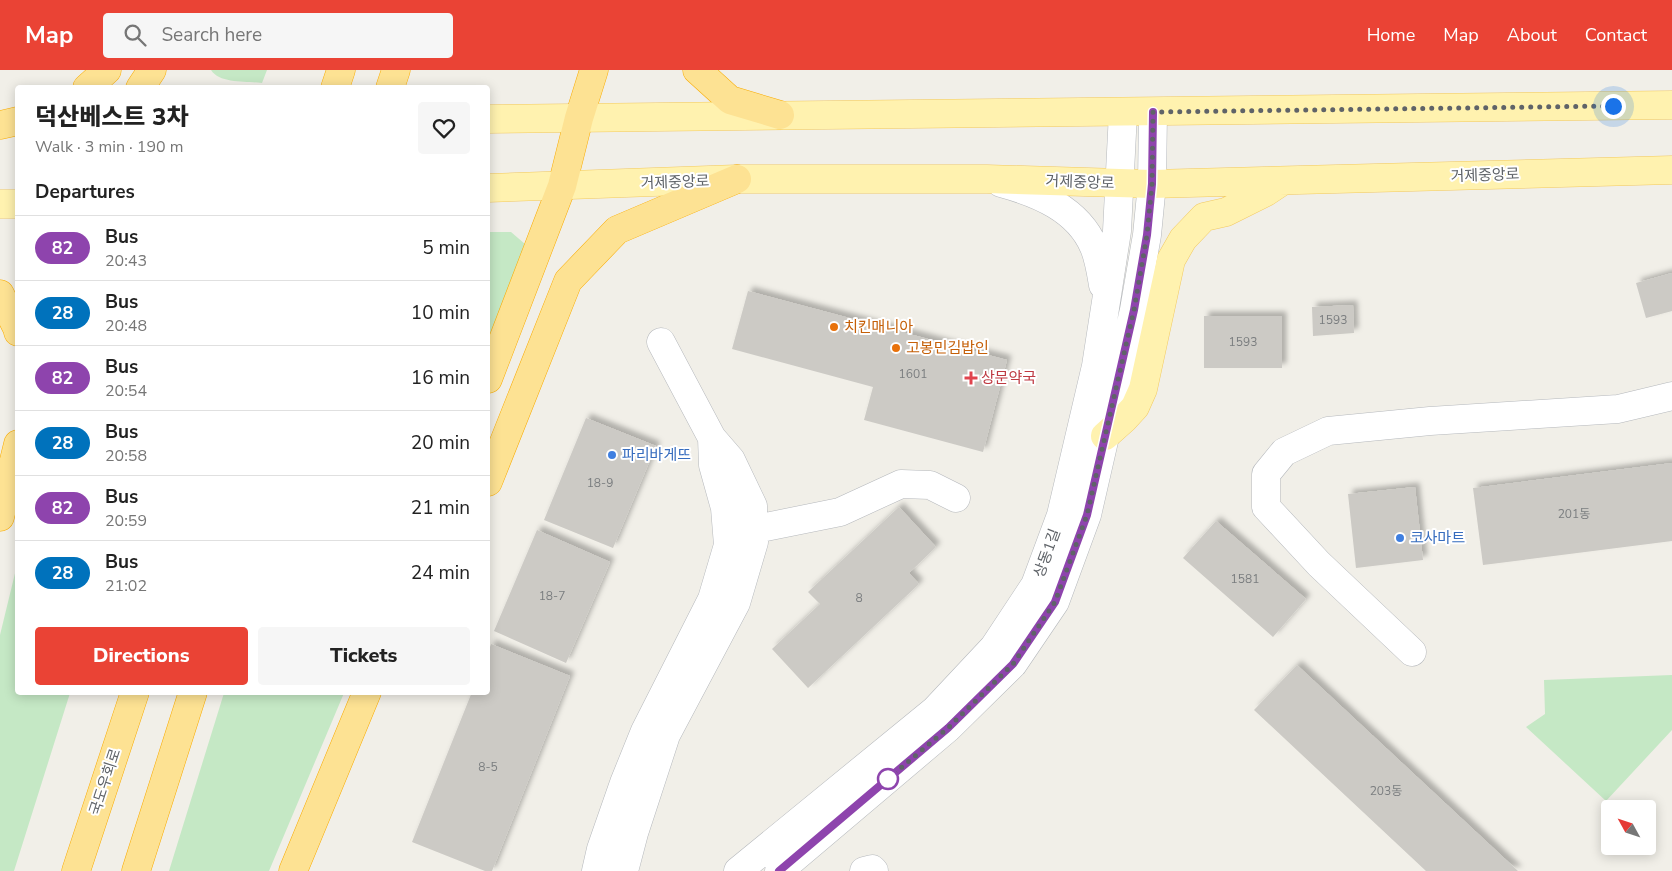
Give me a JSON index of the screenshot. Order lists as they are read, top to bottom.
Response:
{
  "streets": {
    "highway": ["국도우회로"],
    "main road": ["거제중앙로"],
    "street": ["상동1길"]
  },
  "crossings": [
    ["거제중앙로", "상동1길"]
  ],
  "places": {
    "other": [
      "치킨매니아",
      "고봉민김밥인",
      "파리바게뜨",
      "코사마트"
    ],
    "health": ["상문약국"]
  },
  "lines": ["bus line 82"],
  "house_numbers": [
    "1593",
    "1593",
    "1601",
    "18-9",
    "201동",
    "1581",
    "18-7",
    "8",
    "8-5",
    "203동"
  ],
  "north": "top left",
  "page": {
    "header": "Map",
    "search": "Search here",
    "nav": [
      "Home",
      "Map",
      "About",
      "Contact"
    ],
    "heading": [
      ["덕산베스트 3차", "Walk · 3 min · 190 m"],
      "Departures"
    ],
    "list": [
      {
        "mark": "82",
        "name": "Bus",
        "note": "20:43",
        "value": "5 min"
      },
      {
        "mark": "28",
        "name": "Bus",
        "note": "20:48",
        "value": "10 min"
      },
      {
        "mark": "82",
        "name": "Bus",
        "note": "20:54",
        "value": "16 min"
      },
      {
        "mark": "28",
        "name": "Bus",
        "note": "20:58",
        "value": "20 min"
      },
      {
        "mark": "82",
        "name": "Bus",
        "note": "20:59",
        "value": "21 min"
      },
      {
        "mark": "28",
        "name": "Bus",
        "note": "21:02",
        "value": "24 min"
      }
    ],
    "buttons": ["Directions", "Tickets"]
  }
}
